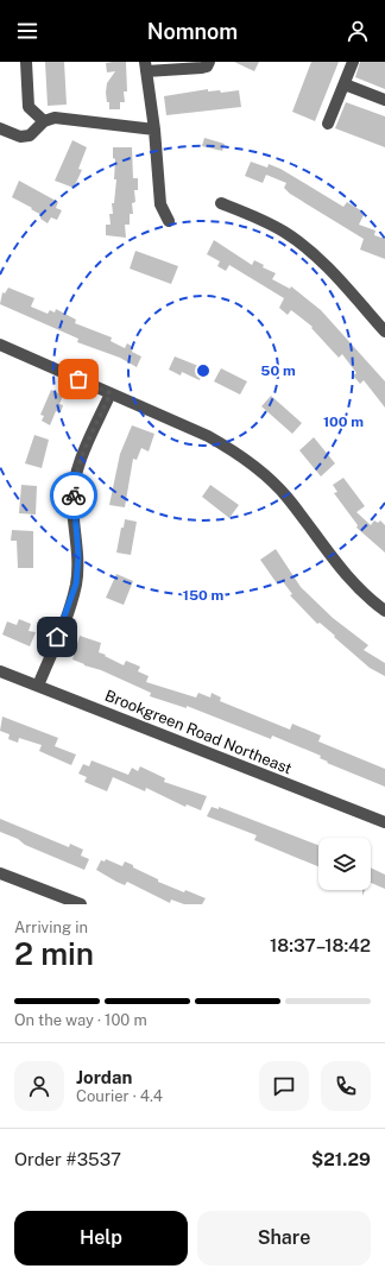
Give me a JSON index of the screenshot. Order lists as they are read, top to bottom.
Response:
{
  "streets": {
    "street": ["Brookgreen Road Northeast"]
  },
  "page": {
    "header": "Nomnom",
    "heading": ["2 min", "Arriving in", "18:37–18:42"],
    "panel": [
      "Jordan",
      "Courier · 4.4",
      "Order #3537",
      "$21.29"
    ],
    "bar": "On the way · 100 m",
    "buttons": ["Help", "Share"]
  },
  "rings": ["50 m", "100 m", "150 m"]
}
